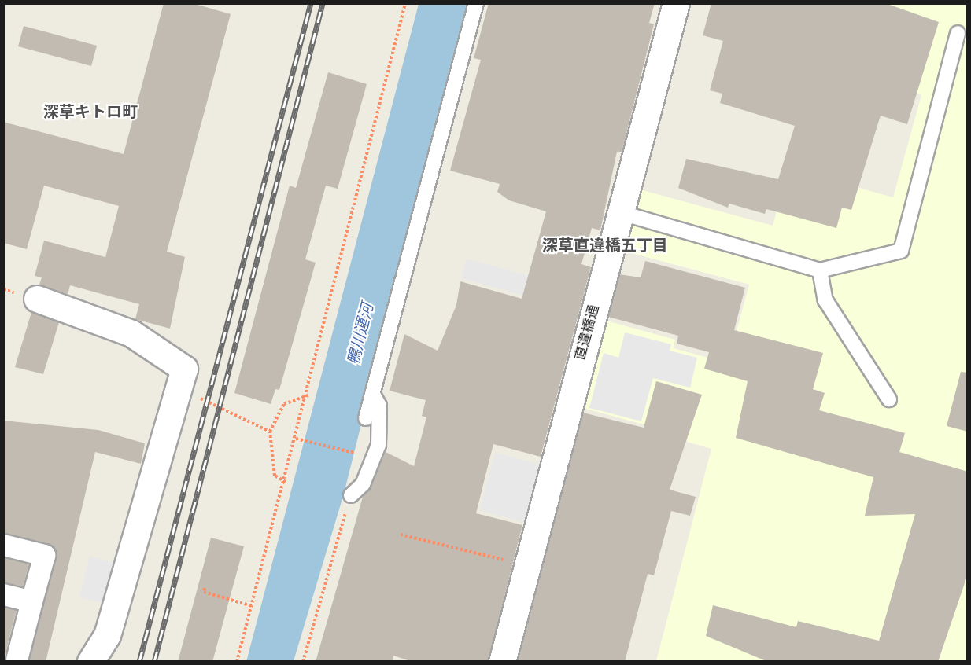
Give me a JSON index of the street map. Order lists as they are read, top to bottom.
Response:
{
  "streets": {
    "street": ["直違橋通"]
  },
  "districts": ["深草キトロ町", "深草直違橋五丁目"],
  "water": ["鴨川運河"]
}
